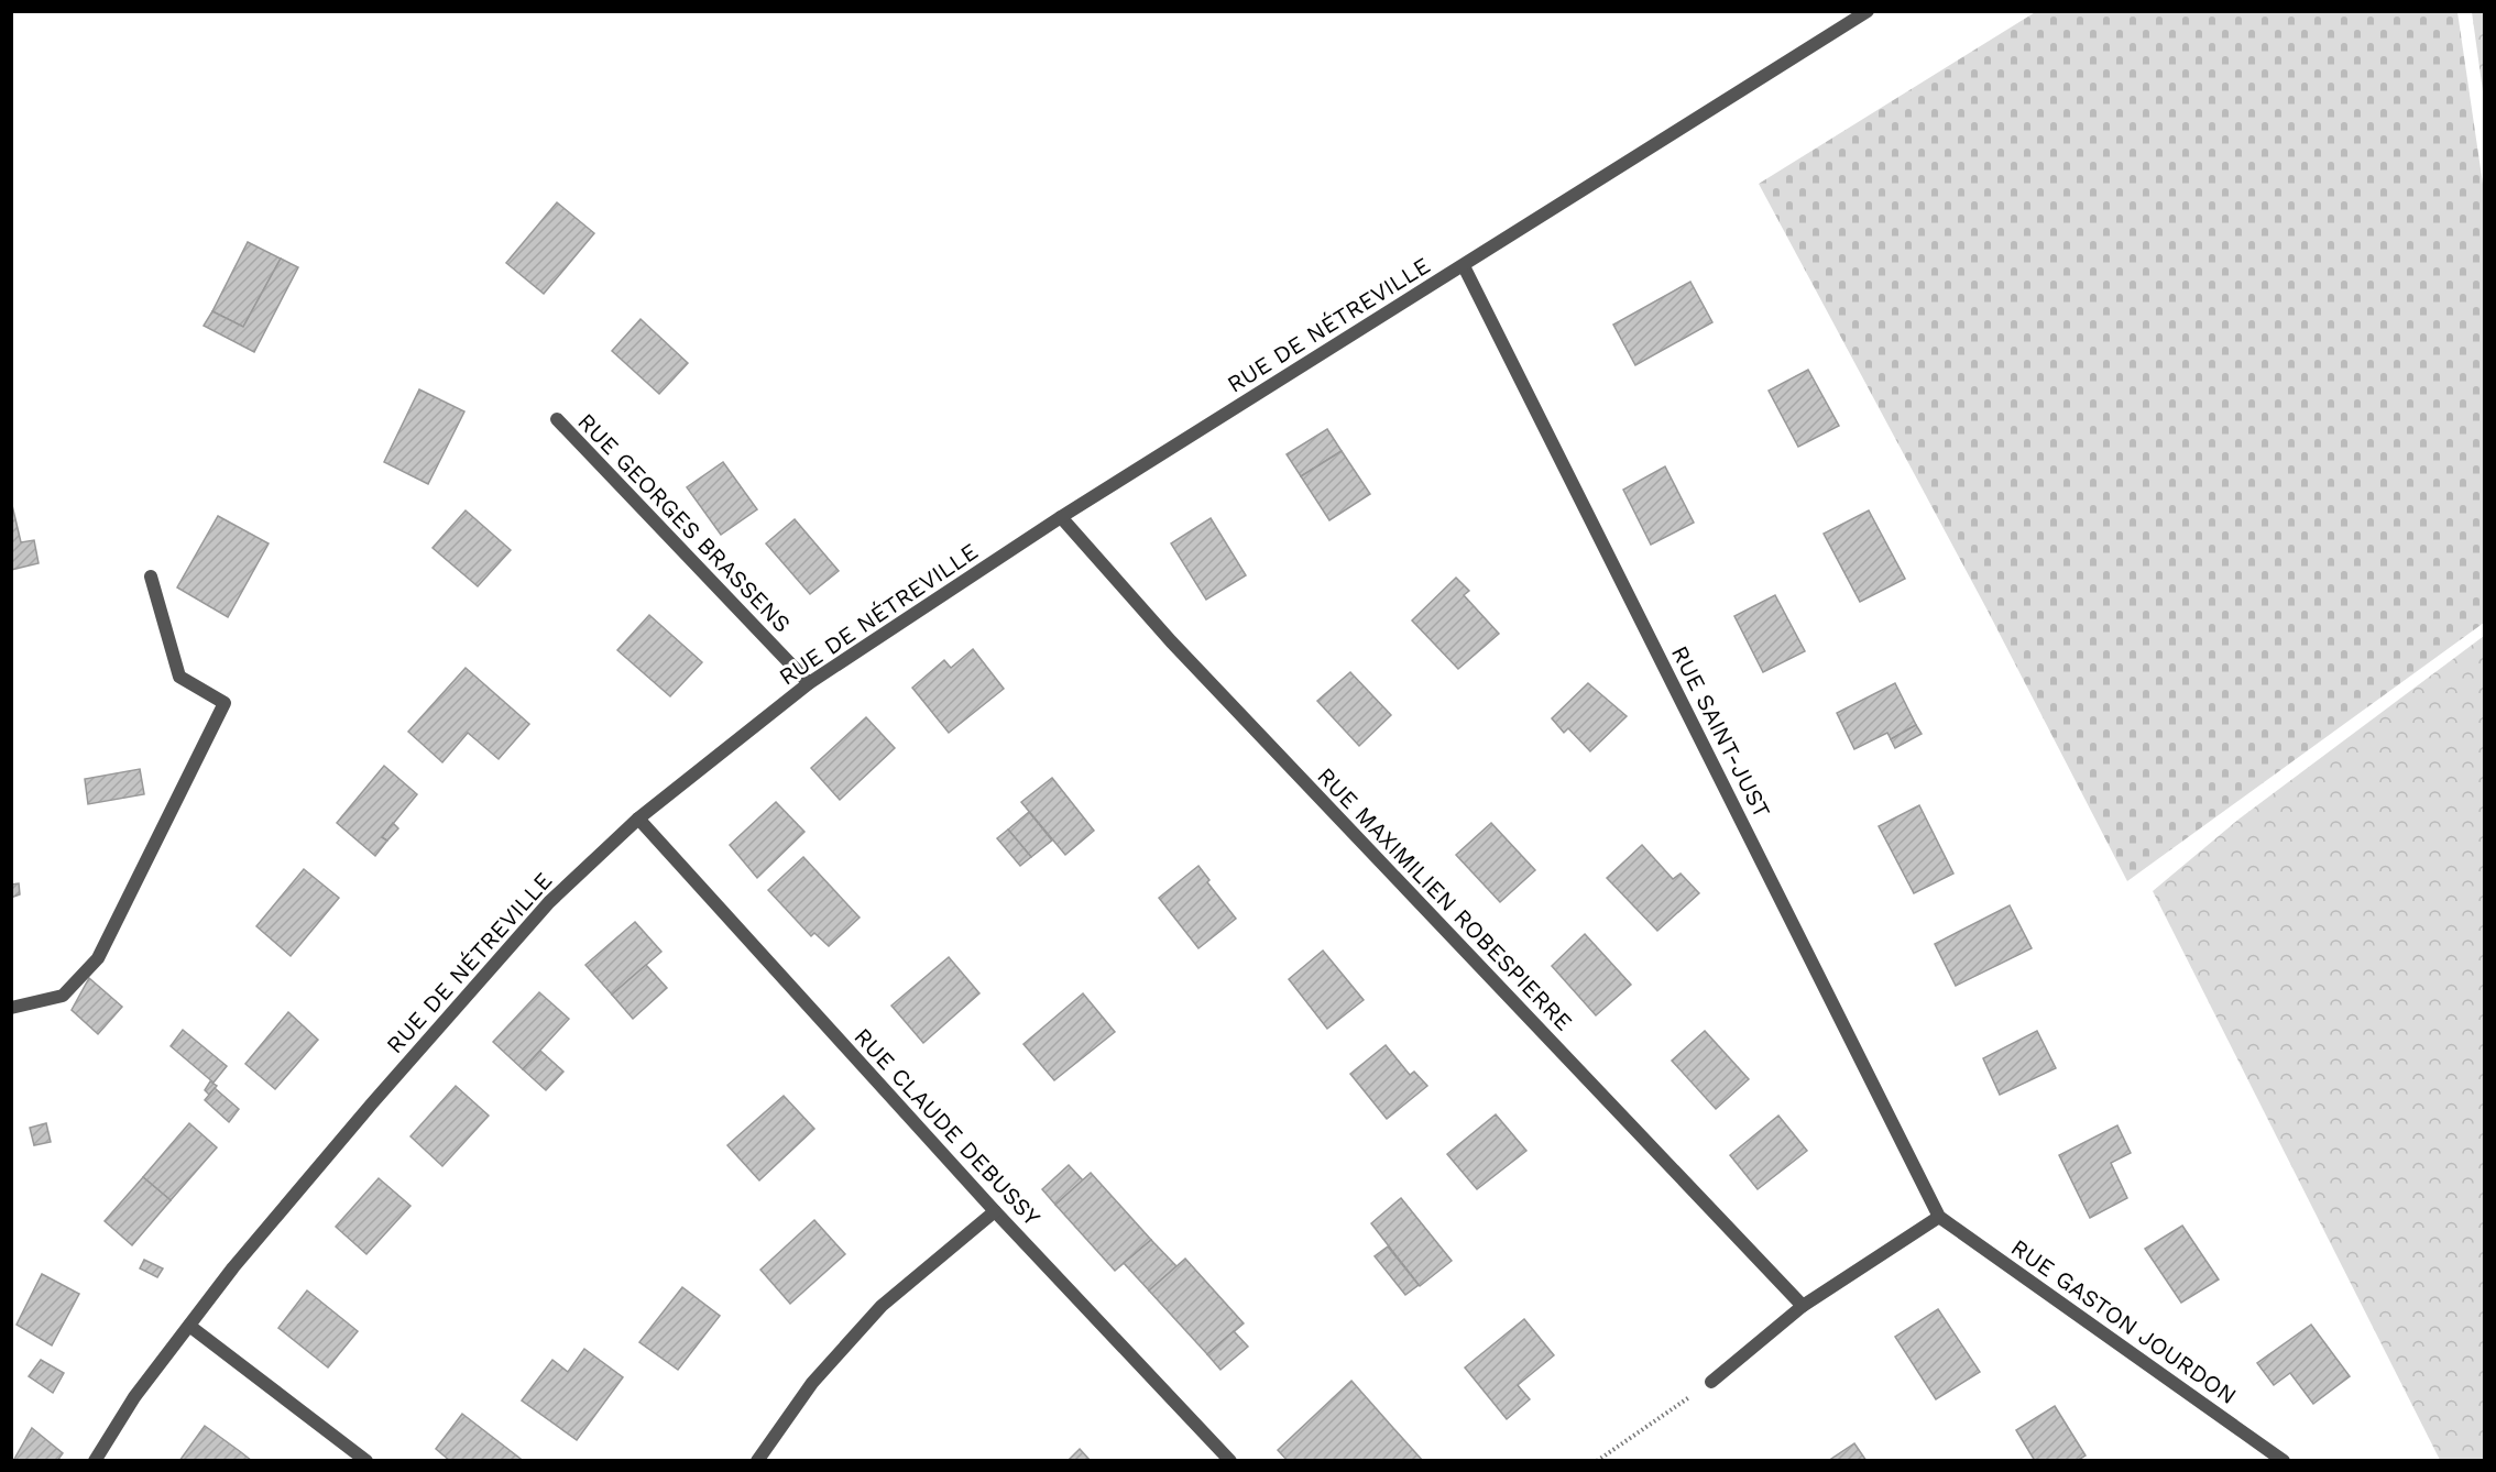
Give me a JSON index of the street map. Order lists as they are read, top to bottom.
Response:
{
  "streets": {
    "street": [
      "RUE DE NÉTREVILLE",
      "RUE GEORGES BRASSENS",
      "RUE SAINT-JUST",
      "RUE MAXIMILIEN ROBESPIERRE",
      "RUE CLAUDE DEBUSSY",
      "RUE GASTON JOURDON"
    ]
  },
  "crossings": [
    ["RUE DE NÉTREVILLE", "RUE GEORGES BRASSENS"],
    ["RUE DE NÉTREVILLE", "RUE SAINT-JUST"],
    ["RUE DE NÉTREVILLE", "RUE MAXIMILIEN ROBESPIERRE"],
    ["RUE DE NÉTREVILLE", "RUE CLAUDE DEBUSSY"],
    ["RUE SAINT-JUST", "RUE GASTON JOURDON"]
  ]
}
